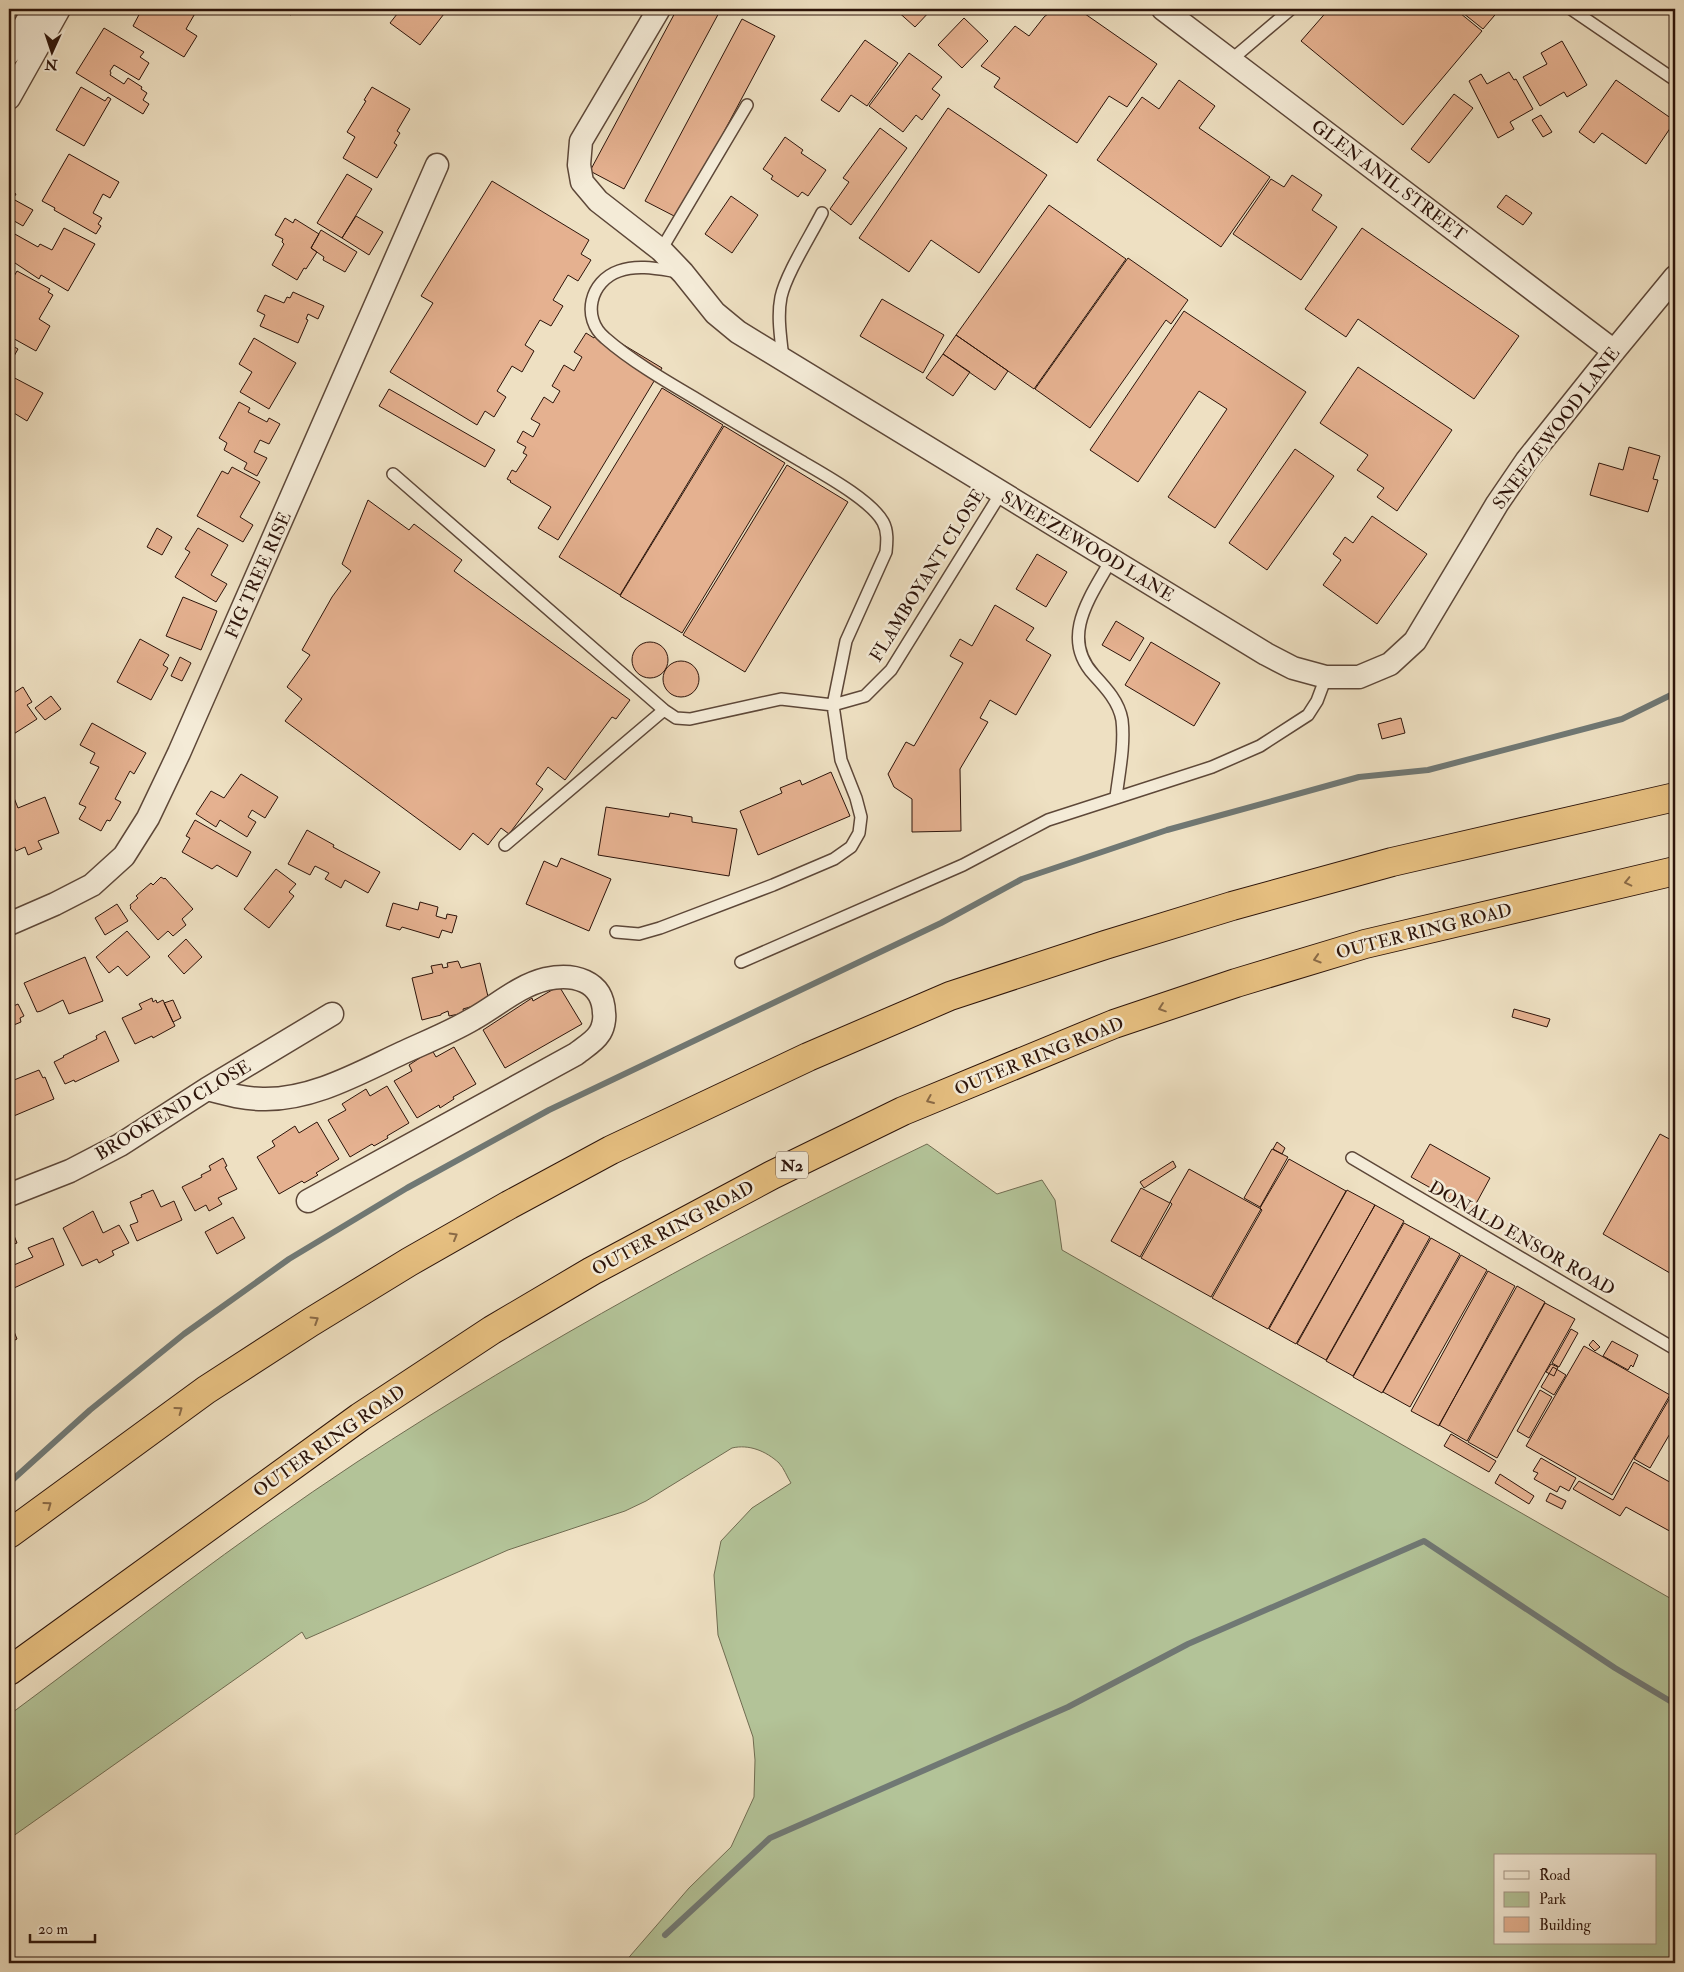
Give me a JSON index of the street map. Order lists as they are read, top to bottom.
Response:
{
  "streets": {
    "highway": ["OUTER RING ROAD", "N2"],
    "street": [
      "GLEN ANIL STREET",
      "SNEEZEWOOD LANE",
      "FIG TREE RISE",
      "BROOKEND CLOSE"
    ],
    "lane": ["FLAMBOYANT CLOSE", "DONALD ENSOR ROAD"]
  },
  "crossings": [
    ["GLEN ANIL STREET", "SNEEZEWOOD LANE"],
    ["SNEEZEWOOD LANE", "FLAMBOYANT CLOSE"]
  ],
  "legend": ["Road", "Park", "Building"],
  "scale_bar": "20 m",
  "north": "bottom"
}
